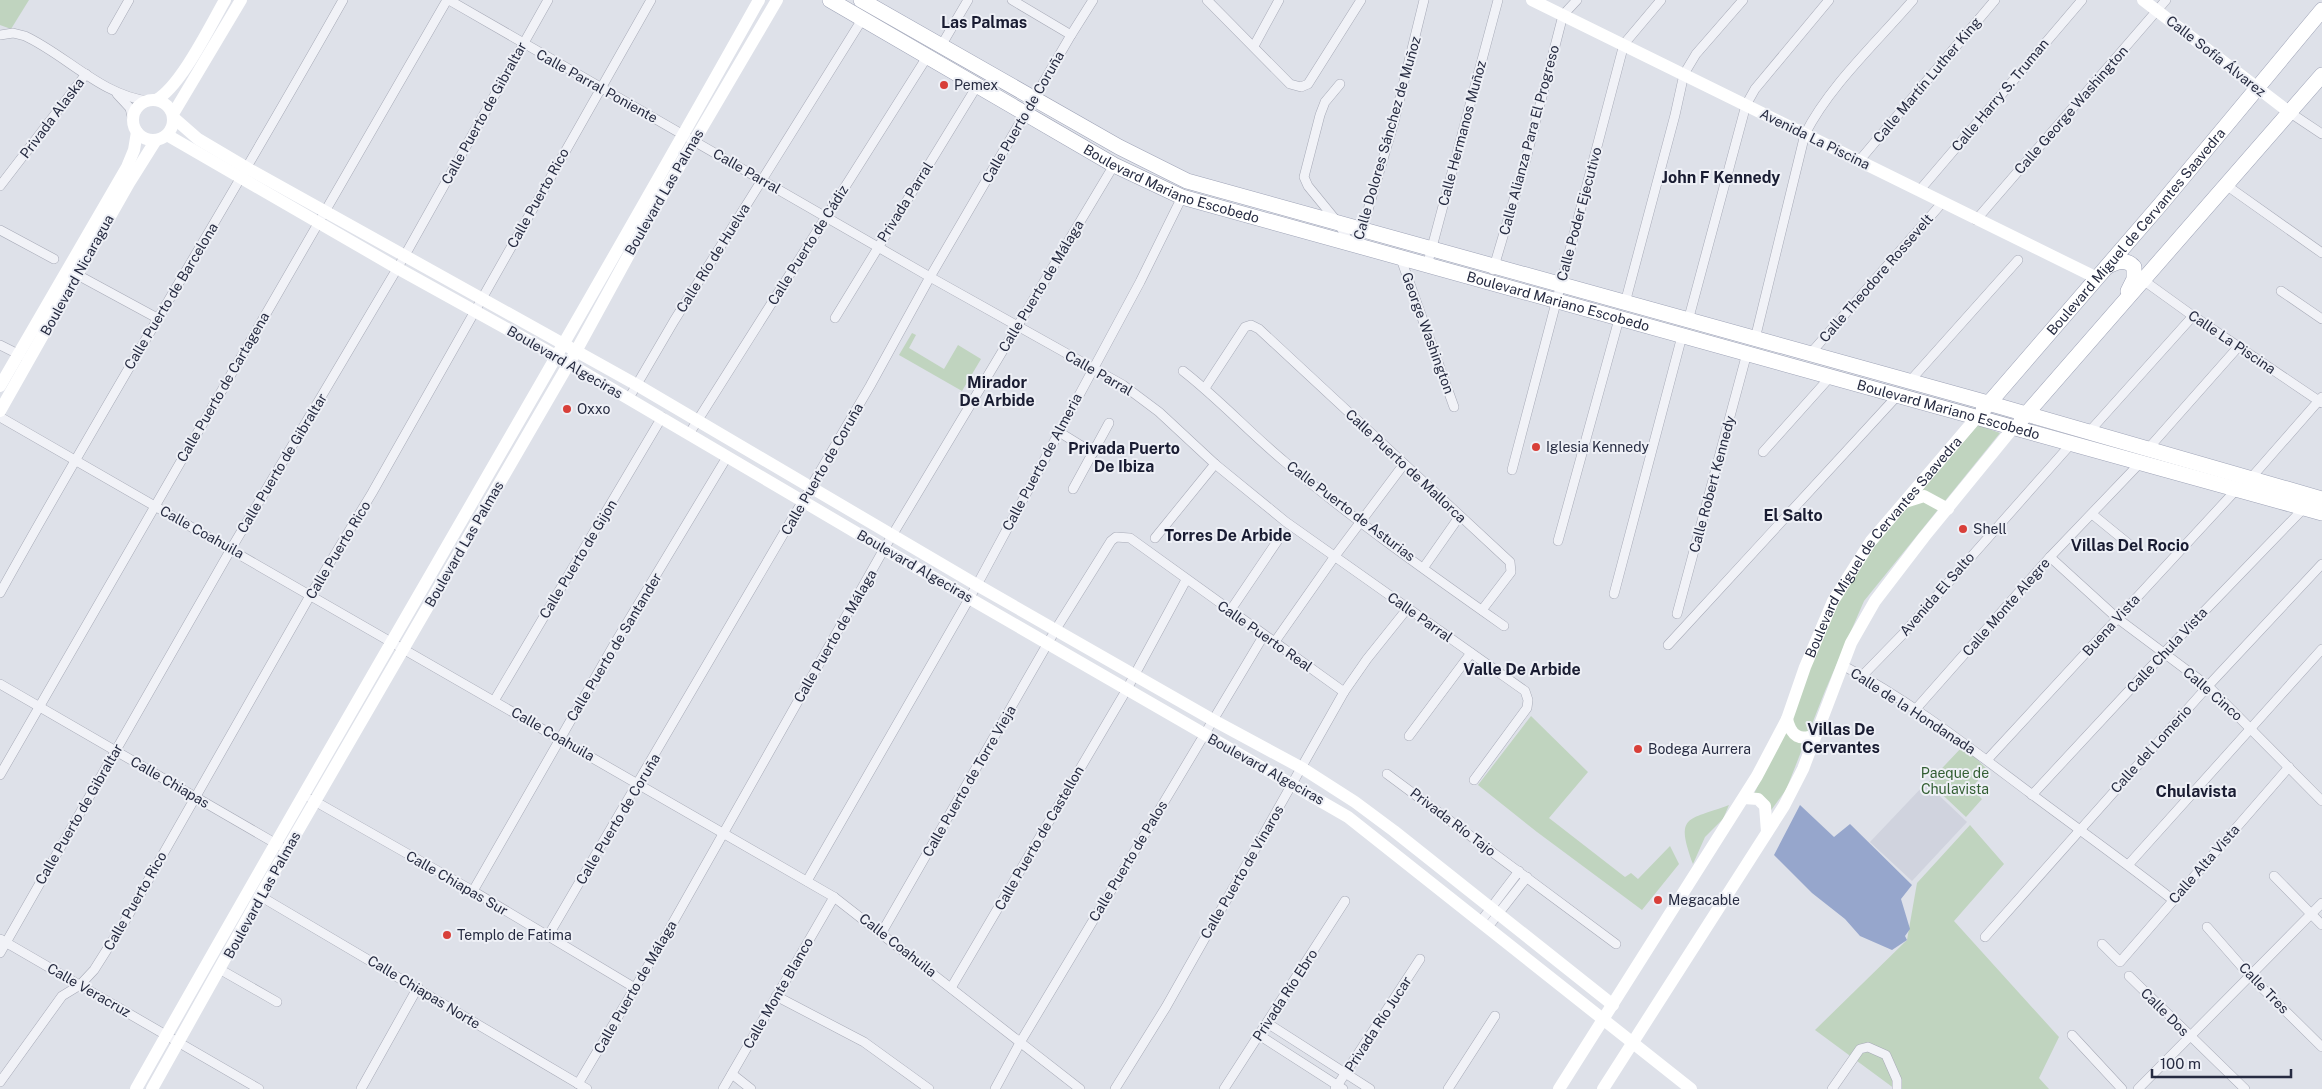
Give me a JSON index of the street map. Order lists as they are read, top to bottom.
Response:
{
  "streets": {
    "main road": ["Boulevard Mariano Escobedo", "Boulevard Miguel de Cervantes Saavedra"],
    "street": [
      "Calle Sofía Álvarez",
      "Calle Martín Luther King",
      "Calle Parral Poniente",
      "Calle Harry S. Truman",
      "Calle George Washington",
      "Calle Puerto de Gibraltar",
      "Calle Puerto de Coruña",
      "Privada Alaska",
      "Calle Hermanos Muñoz",
      "Calle Dolores Sánchez de Muñoz",
      "Avenida La Piscina",
      "Calle Alianza Para El Progreso",
      "Calle Parral",
      "Boulevard Las Palmas",
      "Calle Puerto Rico",
      "Privada Parral",
      "Calle Poder Ejecutivo",
      "Calle Puerto de Cádiz",
      "Calle Río de Huelva",
      "Boulevard Nicaragua",
      "Calle Theodore Rossevelt",
      "Calle Puerto de Málaga",
      "Calle Puerto de Barcelona",
      "George Washington",
      "Calle La Piscina",
      "Boulevard Algeciras",
      "Calle Puerto de Cartagena",
      "Calle Puerto de Almeria",
      "Calle Puerto de Mallorca",
      "Calle Robert Kennedy",
      "Calle Puerto de Asturias",
      "Calle Coahuila",
      "Calle Puerto de Gijon",
      "Avenida El Salto",
      "Calle Monte Alegre",
      "Buena Vista",
      "Calle Puerto Real",
      "Calle Puerto de Santander",
      "Calle Chula Vista",
      "Calle Cinco",
      "Calle de la Hondanada",
      "Calle del Lomerio",
      "Calle Puerto de Torre Vieja",
      "Calle Chiapas",
      "Privada Río Tajo",
      "Calle Puerto de Castellon",
      "Calle Puerto de Palos",
      "Calle Alta Vista",
      "Calle Puerto de Vinaros",
      "Calle Chiapas Sur",
      "Calle Tres",
      "Calle Veracruz",
      "Calle Chiapas Norte",
      "Calle Monte Blanco",
      "Privada Río Ebro",
      "Calle Dos",
      "Privada Río Jucar"
    ]
  },
  "crossings": [
    ["Calle Sofía Álvarez", "Calle George Washington"],
    ["Calle Sofía Álvarez", "Boulevard Miguel de Cervantes Saavedra"],
    ["Calle Martín Luther King", "Avenida La Piscina"],
    ["Calle Parral Poniente", "Calle Puerto de Gibraltar"],
    ["Calle Parral Poniente", "Calle Parral"],
    ["Calle Parral Poniente", "Boulevard Las Palmas"],
    ["Calle Parral Poniente", "Calle Puerto Rico"],
    ["Calle Parral Poniente", "Calle Puerto de Cartagena"],
    ["Calle Harry S. Truman", "Avenida La Piscina"],
    ["Calle George Washington", "Avenida La Piscina"],
    ["Calle Puerto de Gibraltar", "Boulevard Algeciras"],
    ["Calle Puerto de Gibraltar", "Calle Coahuila"],
    ["Calle Puerto de Gibraltar", "Calle Chiapas"],
    ["Calle Puerto de Gibraltar", "Calle Veracruz"],
    ["Calle Puerto de Coruña", "Calle Parral"],
    ["Calle Puerto de Coruña", "Boulevard Mariano Escobedo"],
    ["Calle Puerto de Coruña", "Boulevard Algeciras"],
    ["Calle Puerto de Coruña", "Calle Coahuila"],
    ["Calle Puerto de Coruña", "Calle Chiapas Sur"],
    ["Calle Hermanos Muñoz", "Boulevard Mariano Escobedo"],
    ["Calle Dolores Sánchez de Muñoz", "Boulevard Mariano Escobedo"],
    ["Avenida La Piscina", "Calle Alianza Para El Progreso"],
    ["Avenida La Piscina", "Calle Poder Ejecutivo"],
    ["Avenida La Piscina", "Boulevard Miguel de Cervantes Saavedra"],
    ["Avenida La Piscina", "Calle Theodore Rossevelt"],
    ["Calle Alianza Para El Progreso", "Boulevard Mariano Escobedo"],
    ["Calle Parral", "Boulevard Las Palmas"],
    ["Calle Parral", "Privada Parral"],
    ["Calle Parral", "Calle Puerto de Cádiz"],
    ["Calle Parral", "Calle Río de Huelva"],
    ["Calle Parral", "Calle Puerto de Málaga"],
    ["Calle Parral", "Calle Puerto de Almeria"],
    ["Calle Parral", "Calle Puerto de Vinaros"],
    ["Boulevard Mariano Escobedo", "Privada Parral"],
    ["Boulevard Mariano Escobedo", "Calle Poder Ejecutivo"],
    ["Boulevard Mariano Escobedo", "Boulevard Miguel de Cervantes Saavedra"],
    ["Boulevard Mariano Escobedo", "Calle Puerto de Cádiz"],
    ["Boulevard Mariano Escobedo", "Calle Río de Huelva"],
    ["Boulevard Mariano Escobedo", "Calle Theodore Rossevelt"],
    ["Boulevard Mariano Escobedo", "Calle Puerto de Málaga"],
    ["Boulevard Mariano Escobedo", "George Washington"],
    ["Boulevard Mariano Escobedo", "Calle Puerto de Almeria"],
    ["Boulevard Mariano Escobedo", "Calle Robert Kennedy"],
    ["Boulevard Mariano Escobedo", "Avenida El Salto"],
    ["Boulevard Mariano Escobedo", "Calle Monte Alegre"],
    ["Boulevard Mariano Escobedo", "Buena Vista"],
    ["Boulevard Mariano Escobedo", "Calle Chula Vista"],
    ["Boulevard Las Palmas", "Boulevard Algeciras"],
    ["Boulevard Las Palmas", "Calle Coahuila"],
    ["Boulevard Las Palmas", "Calle Chiapas"],
    ["Boulevard Las Palmas", "Calle Chiapas Sur"],
    ["Boulevard Las Palmas", "Calle Veracruz"],
    ["Boulevard Las Palmas", "Calle Chiapas Norte"],
    ["Calle Puerto Rico", "Boulevard Algeciras"],
    ["Calle Puerto Rico", "Calle Coahuila"],
    ["Calle Puerto Rico", "Calle Chiapas"],
    ["Calle Puerto Rico", "Calle Veracruz"],
    ["Boulevard Miguel de Cervantes Saavedra", "Calle La Piscina"],
    ["Boulevard Miguel de Cervantes Saavedra", "Boulevard Algeciras"],
    ["Boulevard Miguel de Cervantes Saavedra", "Calle de la Hondanada"],
    ["Calle Puerto de Cádiz", "Boulevard Algeciras"],
    ["Calle Río de Huelva", "Boulevard Algeciras"],
    ["Boulevard Nicaragua", "Boulevard Algeciras"],
    ["Calle Puerto de Málaga", "Boulevard Algeciras"],
    ["Calle Puerto de Málaga", "Calle Coahuila"],
    ["Calle Puerto de Málaga", "Calle Chiapas Sur"],
    ["Calle Puerto de Málaga", "Calle Chiapas Norte"],
    ["Calle Puerto de Barcelona", "Boulevard Algeciras"],
    ["Calle Puerto de Barcelona", "Calle Coahuila"],
    ["Calle La Piscina", "Calle Monte Alegre"],
    ["Boulevard Algeciras", "Calle Puerto de Cartagena"],
    ["Boulevard Algeciras", "Calle Puerto de Almeria"],
    ["Boulevard Algeciras", "Calle Puerto de Gijon"],
    ["Boulevard Algeciras", "Calle Puerto de Santander"],
    ["Boulevard Algeciras", "Calle Puerto de Torre Vieja"],
    ["Boulevard Algeciras", "Calle Puerto de Castellon"],
    ["Boulevard Algeciras", "Calle Puerto de Palos"],
    ["Boulevard Algeciras", "Calle Puerto de Vinaros"],
    ["Calle Puerto de Cartagena", "Calle Coahuila"],
    ["Calle Puerto de Cartagena", "Calle Chiapas"],
    ["Calle Puerto de Almeria", "Calle Coahuila"],
    ["Calle Puerto de Mallorca", "Calle Puerto de Asturias"],
    ["Calle Coahuila", "Calle Puerto de Gijon"],
    ["Calle Coahuila", "Calle Puerto de Santander"],
    ["Calle Coahuila", "Calle Puerto de Torre Vieja"],
    ["Calle Coahuila", "Calle Puerto de Castellon"],
    ["Calle Coahuila", "Calle Puerto de Palos"],
    ["Calle Coahuila", "Calle Monte Blanco"],
    ["Avenida El Salto", "Calle de la Hondanada"],
    ["Calle Monte Alegre", "Calle Cinco"],
    ["Calle Monte Alegre", "Calle de la Hondanada"],
    ["Buena Vista", "Calle Cinco"],
    ["Buena Vista", "Calle de la Hondanada"],
    ["Calle Puerto Real", "Calle Puerto de Torre Vieja"],
    ["Calle Puerto Real", "Calle Puerto de Castellon"],
    ["Calle Puerto Real", "Calle Puerto de Palos"],
    ["Calle Puerto Real", "Calle Puerto de Vinaros"],
    ["Calle Puerto de Santander", "Calle Chiapas Sur"],
    ["Calle Chula Vista", "Calle Cinco"],
    ["Calle Chula Vista", "Calle de la Hondanada"],
    ["Calle Cinco", "Calle del Lomerio"],
    ["Calle Cinco", "Calle Alta Vista"],
    ["Calle de la Hondanada", "Calle del Lomerio"],
    ["Calle de la Hondanada", "Calle Alta Vista"]
  ],
  "districts": [
    "Las Palmas",
    "John F Kennedy",
    "Mirador De Arbide",
    "Privada Puerto De Ibiza",
    "El Salto",
    "Torres De Arbide",
    "Villas Del Rocio",
    "Valle De Arbide",
    "Villas De Cervantes",
    "Chulavista"
  ],
  "parks": ["Paeque de Chulavista"],
  "places": [
    "Pemex",
    "Oxxo",
    "Iglesia Kennedy",
    "Shell",
    "Bodega Aurrera",
    "Megacable",
    "Templo de Fatima"
  ],
  "scale_bar": "100 m"
}
